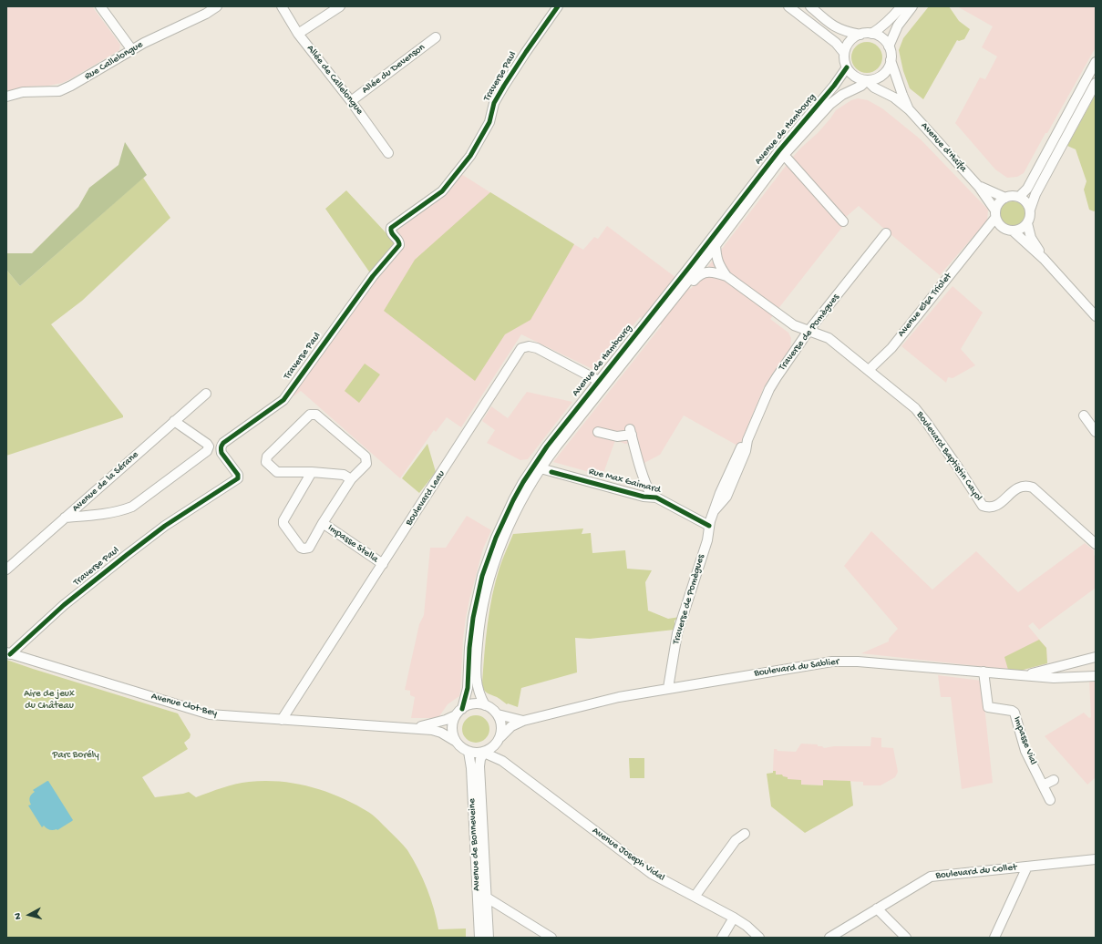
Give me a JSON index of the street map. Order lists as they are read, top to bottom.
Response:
{
  "streets": {
    "street": [
      "Rue Callelongue",
      "Allée du Devenson",
      "Traverse Paul",
      "Allée de Callelongue",
      "Avenue de Hambourg",
      "Avenue d'Haïfa",
      "Avenue Elsa Triolet",
      "Traverse de Pomègues",
      "Boulevard Baptistin Cayol",
      "Rue Max Gaimard",
      "Avenue de la Sérane",
      "Boulevard Leau",
      "Impasse Stella",
      "Boulevard du Sablier",
      "Avenue Clot-Bey",
      "Impasse Vial",
      "Avenue de Bonneveine",
      "Avenue Joseph Vidal",
      "Boulevard du Collet"
    ]
  },
  "crossings": [
    ["Allée du Devenson", "Allée de Callelongue"],
    ["Traverse Paul", "Avenue Clot-Bey"],
    ["Avenue de Hambourg", "Avenue d'Haïfa"],
    ["Avenue de Hambourg", "Boulevard Baptistin Cayol"],
    ["Avenue de Hambourg", "Rue Max Gaimard"],
    ["Avenue de Hambourg", "Boulevard Leau"],
    ["Avenue de Hambourg", "Boulevard du Sablier"],
    ["Avenue de Hambourg", "Avenue Clot-Bey"],
    ["Avenue de Hambourg", "Avenue de Bonneveine"],
    ["Avenue de Hambourg", "Avenue Joseph Vidal"],
    ["Avenue d'Haïfa", "Avenue Elsa Triolet"],
    ["Avenue Elsa Triolet", "Boulevard Baptistin Cayol"],
    ["Traverse de Pomègues", "Boulevard Baptistin Cayol"],
    ["Traverse de Pomègues", "Rue Max Gaimard"],
    ["Traverse de Pomègues", "Boulevard du Sablier"],
    ["Boulevard Leau", "Impasse Stella"],
    ["Boulevard Leau", "Avenue Clot-Bey"],
    ["Boulevard du Sablier", "Avenue Clot-Bey"],
    ["Boulevard du Sablier", "Impasse Vial"],
    ["Boulevard du Sablier", "Avenue de Bonneveine"],
    ["Boulevard du Sablier", "Avenue Joseph Vidal"],
    ["Avenue Clot-Bey", "Avenue de Bonneveine"],
    ["Avenue Clot-Bey", "Avenue Joseph Vidal"],
    ["Avenue de Bonneveine", "Avenue Joseph Vidal"]
  ],
  "parks": ["Aire de jeux du Château", "Parc Borély"],
  "north": "left"
}
